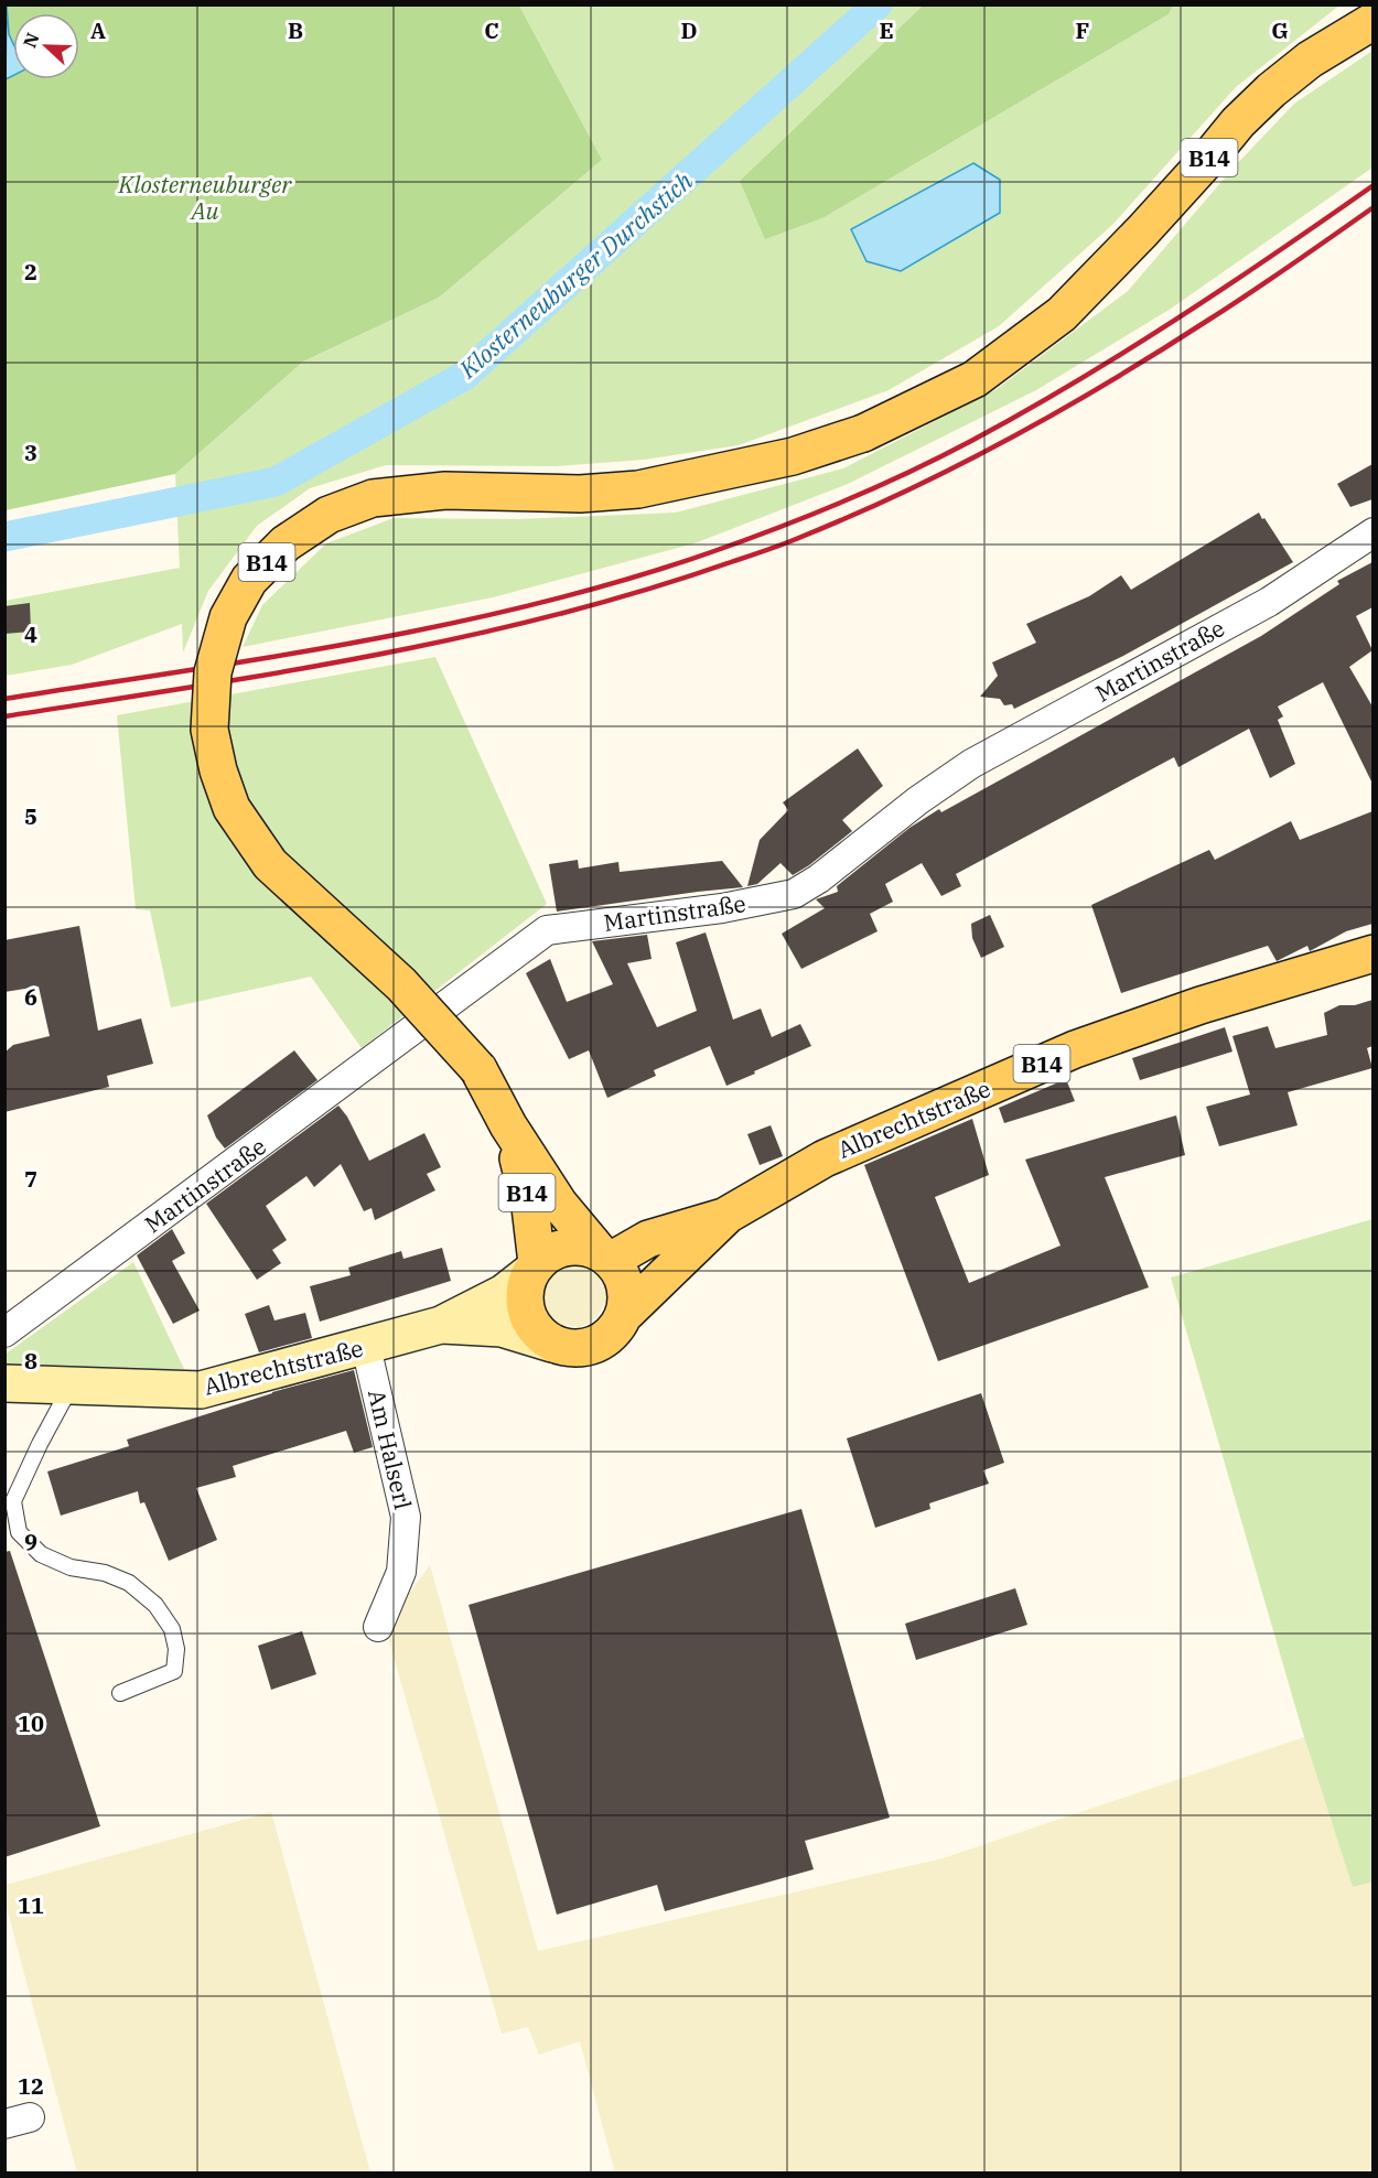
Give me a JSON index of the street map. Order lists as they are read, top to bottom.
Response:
{
  "streets": {
    "main road": ["B14", "Albrechtstraße"],
    "street": ["Martinstraße", "Am Halserl"]
  },
  "crossings": [
    ["B14", "Albrechtstraße"],
    ["Albrechtstraße", "Am Halserl"]
  ],
  "water": ["Klosterneuburger Durchstich"],
  "parks": ["Klosterneuburger Au"],
  "north": "left",
  "grid": {
    "columns": [
      "A",
      "B",
      "C",
      "D",
      "E",
      "F",
      "G"
    ],
    "rows": [
      "2",
      "3",
      "4",
      "5",
      "6",
      "7",
      "8",
      "9",
      "10",
      "11",
      "12"
    ]
  }
}
